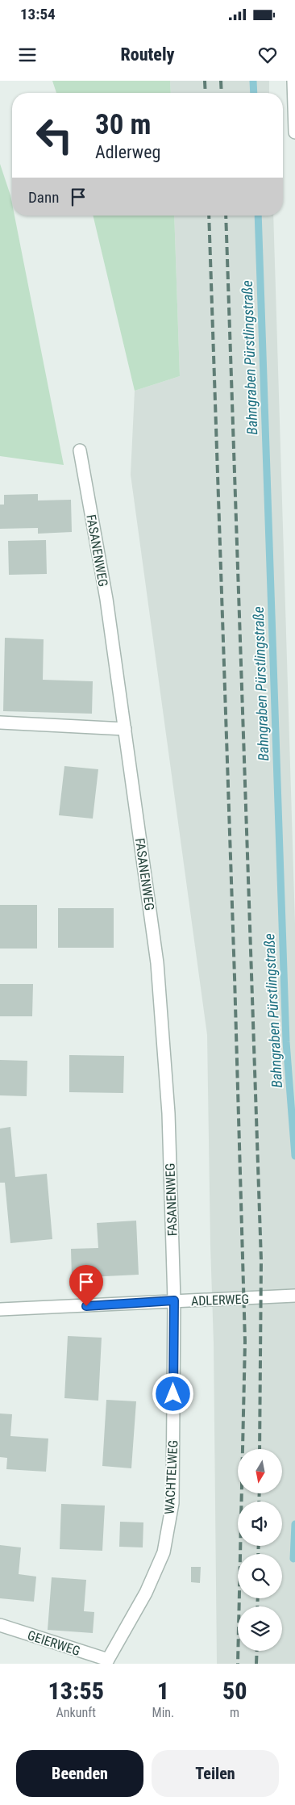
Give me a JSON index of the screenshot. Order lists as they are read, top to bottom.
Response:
{
  "streets": {
    "street": [
      "FASANENWEG",
      "ADLERWEG",
      "WACHTELWEG",
      "GEIERWEG"
    ]
  },
  "crossings": [
    ["FASANENWEG", "ADLERWEG"],
    ["FASANENWEG", "WACHTELWEG"],
    ["ADLERWEG", "WACHTELWEG"],
    ["WACHTELWEG", "GEIERWEG"]
  ],
  "water": ["Bahngraben Pürstlingstraße"],
  "north": "bottom",
  "page": {
    "status": "13:54",
    "header": "Routely",
    "turn": ["30 m", "Adlerweg"],
    "then": "Dann",
    "eta": [
      "13:55",
      "Ankunft",
      "1",
      "Min.",
      "50",
      "m"
    ],
    "buttons": ["Beenden", "Teilen"]
  }
}
